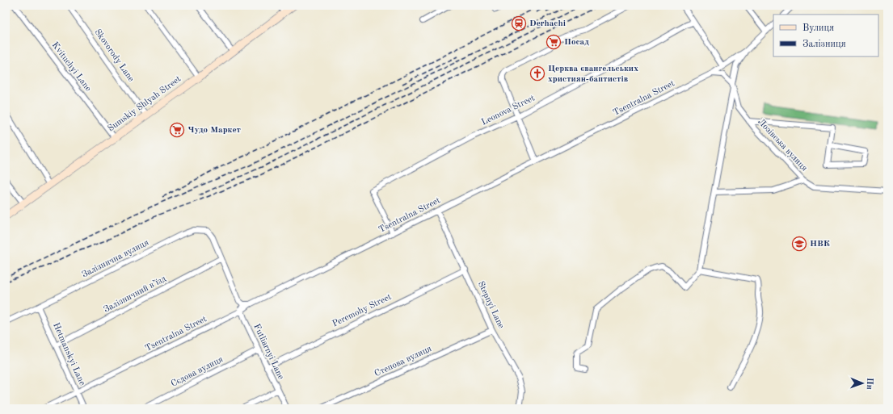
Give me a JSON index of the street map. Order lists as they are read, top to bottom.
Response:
{
  "streets": {
    "main road": ["Sumskiy Shlyah Street"],
    "street": [
      "Skovorody Lane",
      "Kvituchyi Lane",
      "Tsentralna Street",
      "Leonova Street",
      "Лозівська вулиця",
      "Залізнична вулиця",
      "Залізничний в’їзд",
      "Stepnyi Lane",
      "Peremohy Street",
      "Futliarnyi Lane",
      "Hetmanskyi Lane",
      "Степова вулиця",
      "Сєдова вулиця"
    ]
  },
  "crossings": [
    ["Skovorody Lane", "Sumskiy Shlyah Street"],
    ["Kvituchyi Lane", "Sumskiy Shlyah Street"],
    ["Tsentralna Street", "Leonova Street"],
    ["Tsentralna Street", "Stepnyi Lane"],
    ["Tsentralna Street", "Futliarnyi Lane"],
    ["Tsentralna Street", "Hetmanskyi Lane"],
    ["Залізнична вулиця", "Залізничний в’їзд"],
    ["Залізнична вулиця", "Futliarnyi Lane"],
    ["Залізнична вулиця", "Hetmanskyi Lane"],
    ["Залізничний в’їзд", "Futliarnyi Lane"],
    ["Залізничний в’їзд", "Hetmanskyi Lane"],
    ["Stepnyi Lane", "Peremohy Street"],
    ["Stepnyi Lane", "Степова вулиця"],
    ["Peremohy Street", "Futliarnyi Lane"],
    ["Futliarnyi Lane", "Сєдова вулиця"]
  ],
  "places": {
    "station": ["Derhachi"],
    "supermarket": ["Посад", "Чудо Маркет"],
    "church": ["Церква євангельських християн-баптистів"],
    "school or university": ["НВК"]
  },
  "legend": ["Вулиця", "Залізниця"],
  "north": "right"
}
